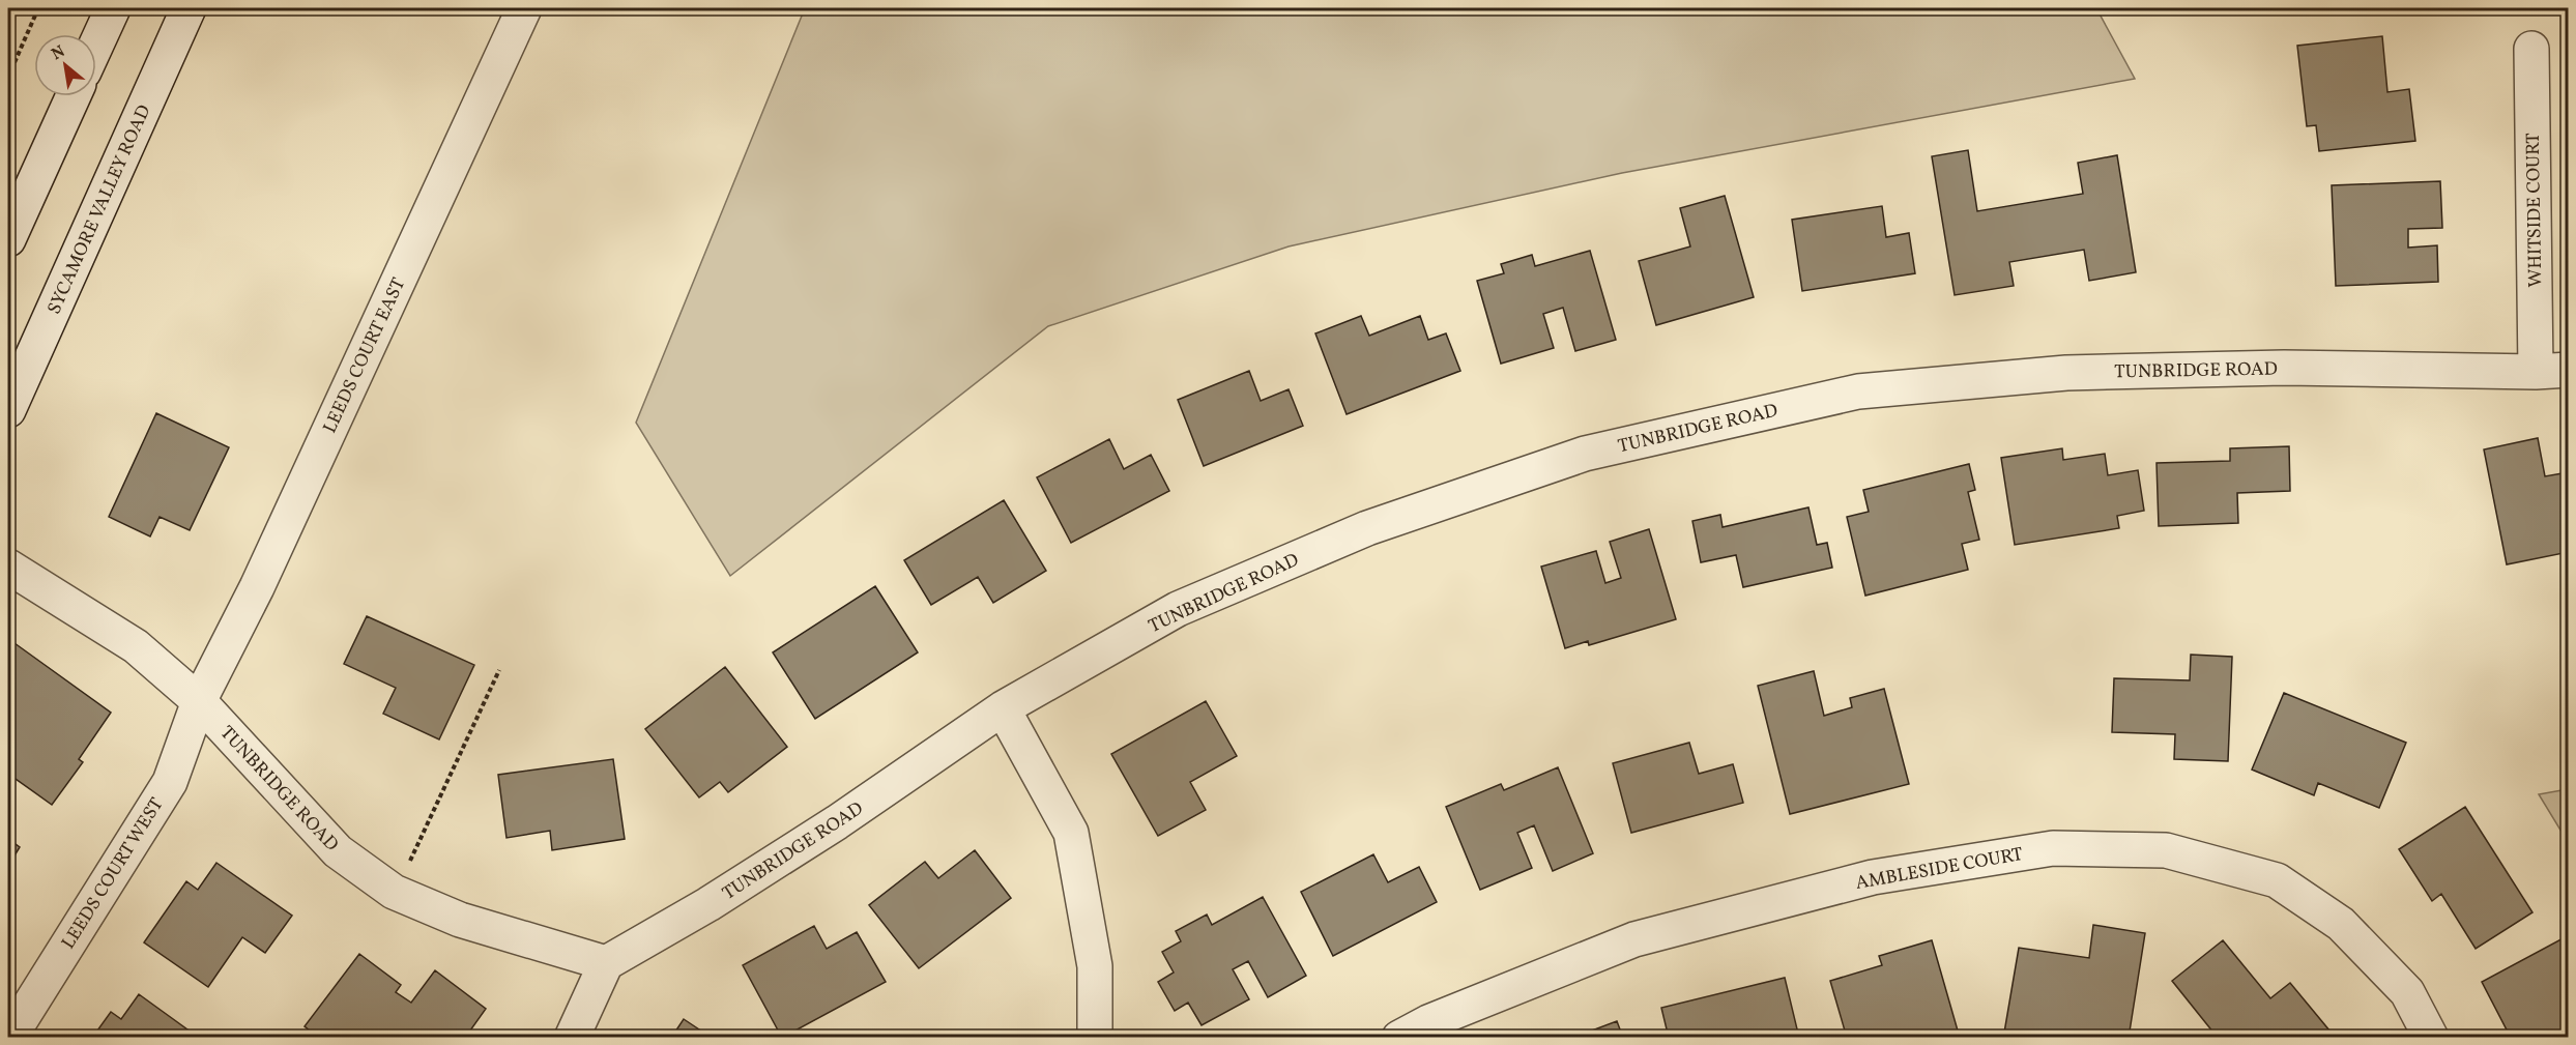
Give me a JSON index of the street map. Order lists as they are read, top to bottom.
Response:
{
  "streets": {
    "street": [
      "SYCAMORE VALLEY ROAD",
      "WHITSIDE COURT",
      "LEEDS COURT EAST",
      "TUNBRIDGE ROAD",
      "AMBLESIDE COURT",
      "LEEDS COURT WEST"
    ]
  },
  "crossings": [
    ["WHITSIDE COURT", "TUNBRIDGE ROAD"],
    ["LEEDS COURT EAST", "TUNBRIDGE ROAD"],
    ["LEEDS COURT EAST", "LEEDS COURT WEST"],
    ["TUNBRIDGE ROAD", "LEEDS COURT WEST"]
  ],
  "north": "top left"
}
